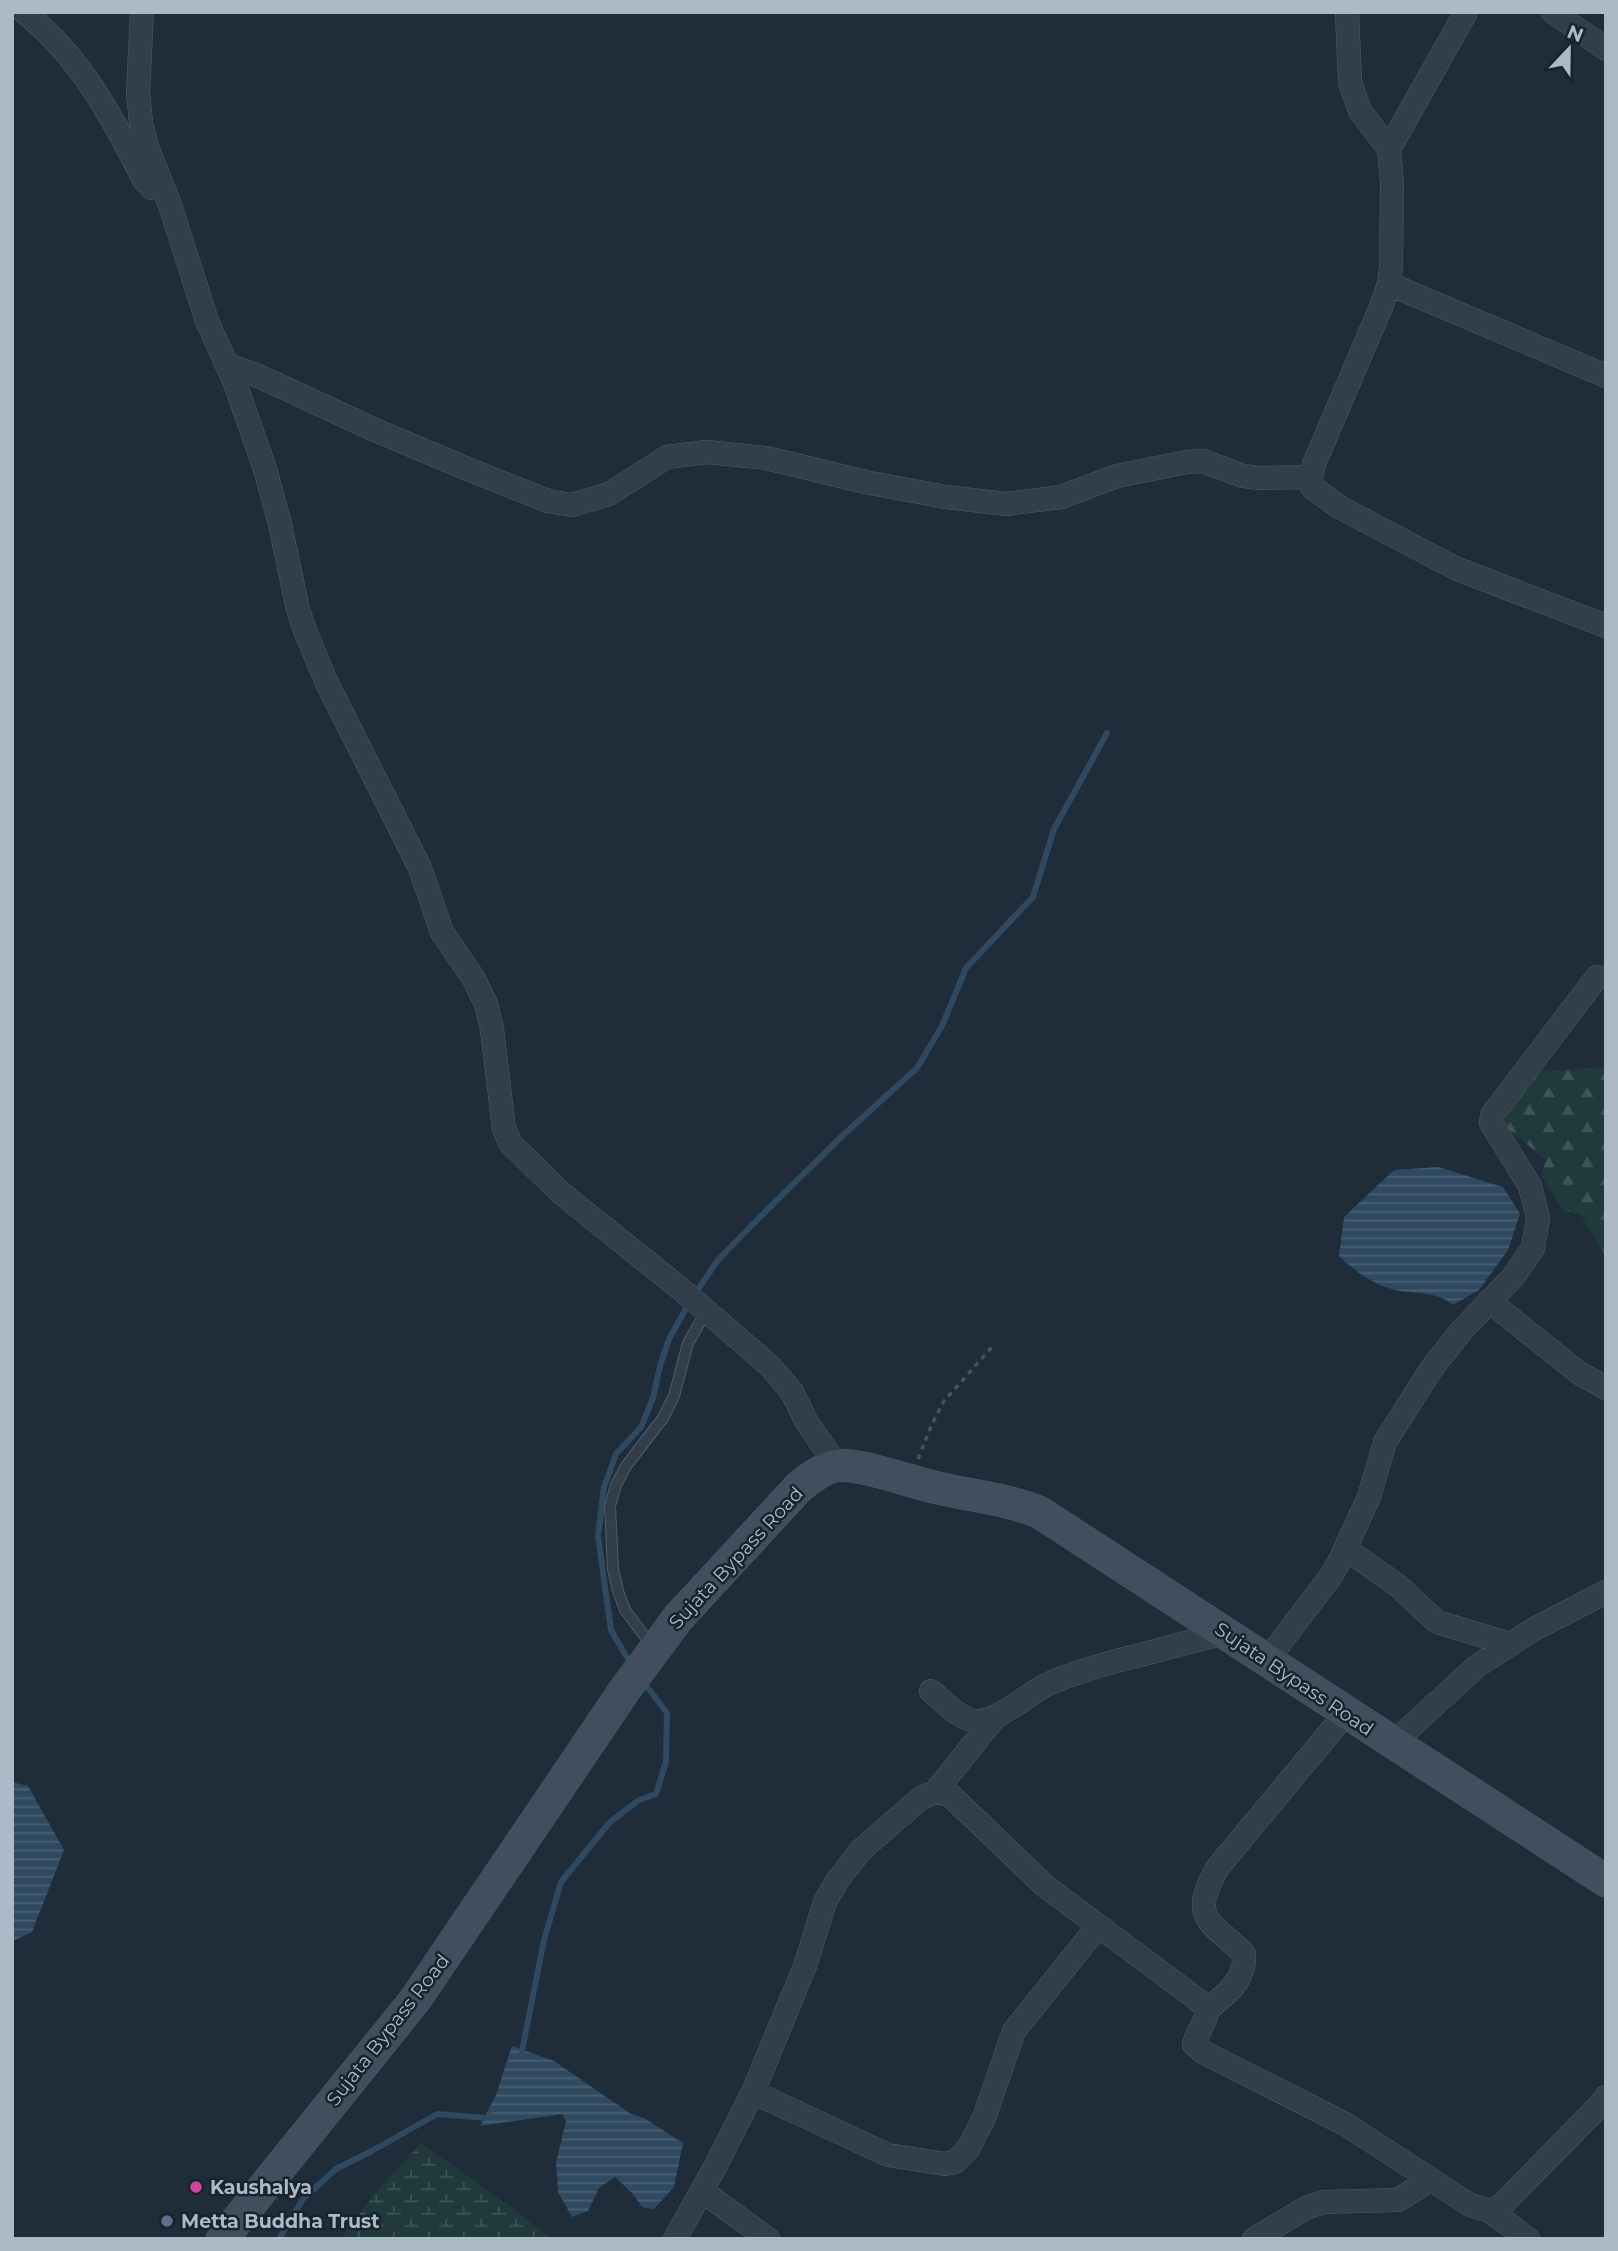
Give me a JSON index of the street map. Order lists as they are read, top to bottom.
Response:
{
  "streets": {
    "street": ["Sujata Bypass Road"]
  },
  "places": ["Kaushalya", "Metta Buddha Trust"],
  "north": "top"
}
